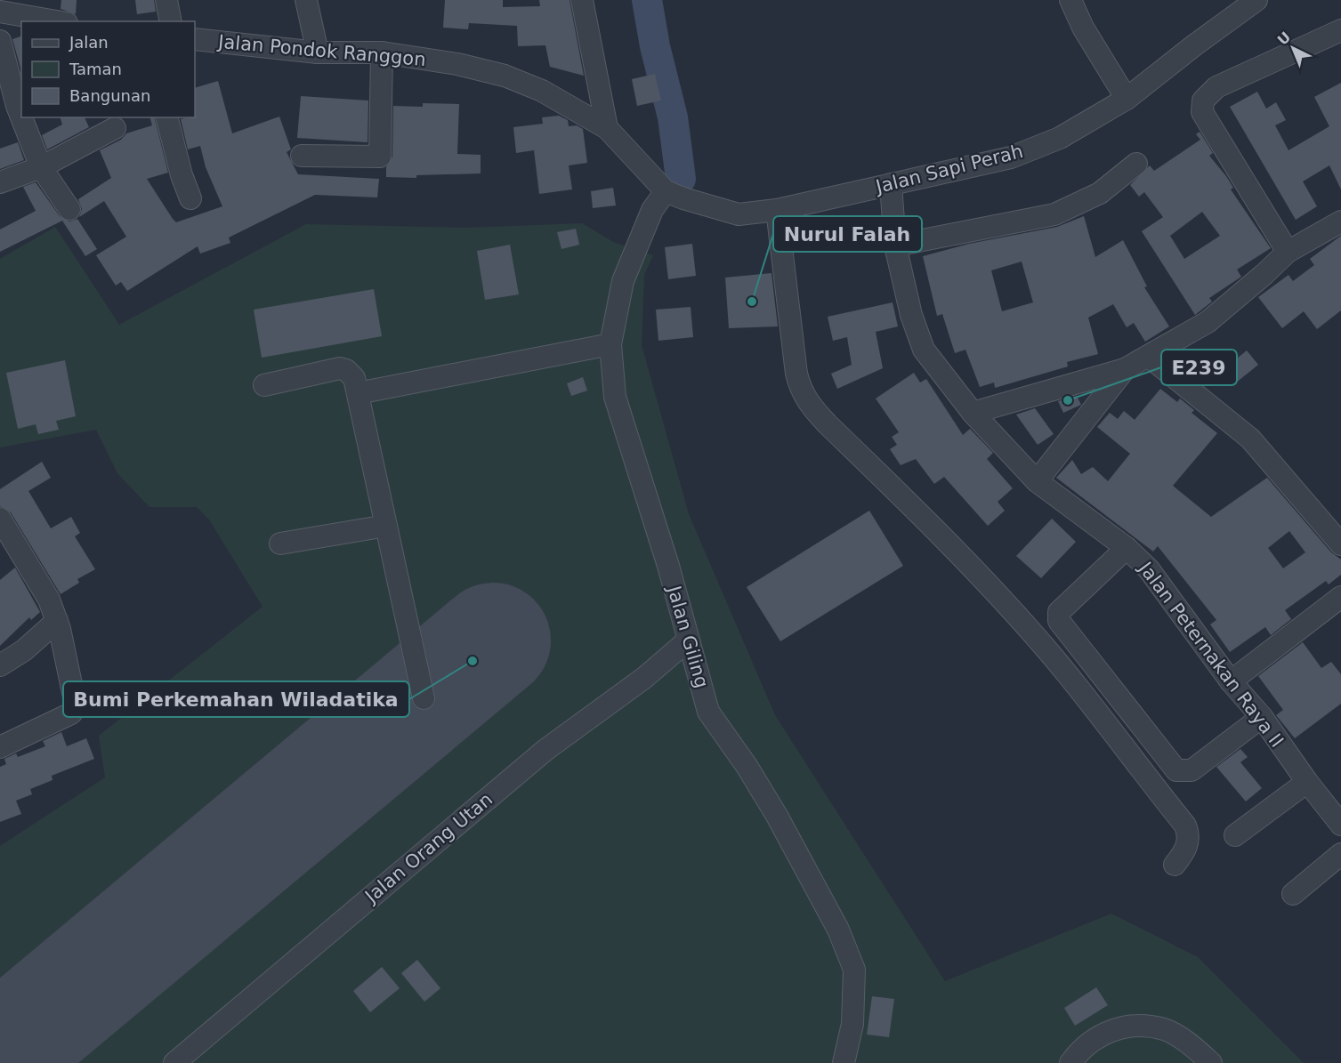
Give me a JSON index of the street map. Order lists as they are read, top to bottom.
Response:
{
  "streets": {
    "street": [
      "Jalan Pondok Ranggon",
      "Jalan Sapi Perah",
      "Jalan Giling",
      "Jalan Peternakan Raya II",
      "Jalan Orang Utan"
    ]
  },
  "crossings": [
    ["Jalan Pondok Ranggon", "Jalan Sapi Perah"],
    ["Jalan Pondok Ranggon", "Jalan Giling"],
    ["Jalan Sapi Perah", "Jalan Giling"],
    ["Jalan Sapi Perah", "Jalan Peternakan Raya II"],
    ["Jalan Giling", "Jalan Orang Utan"]
  ],
  "places": ["Nurul Falah", "E239", "Bumi Perkemahan Wiladatika"],
  "legend": ["Jalan", "Taman", "Bangunan"],
  "north": "top left"
}
